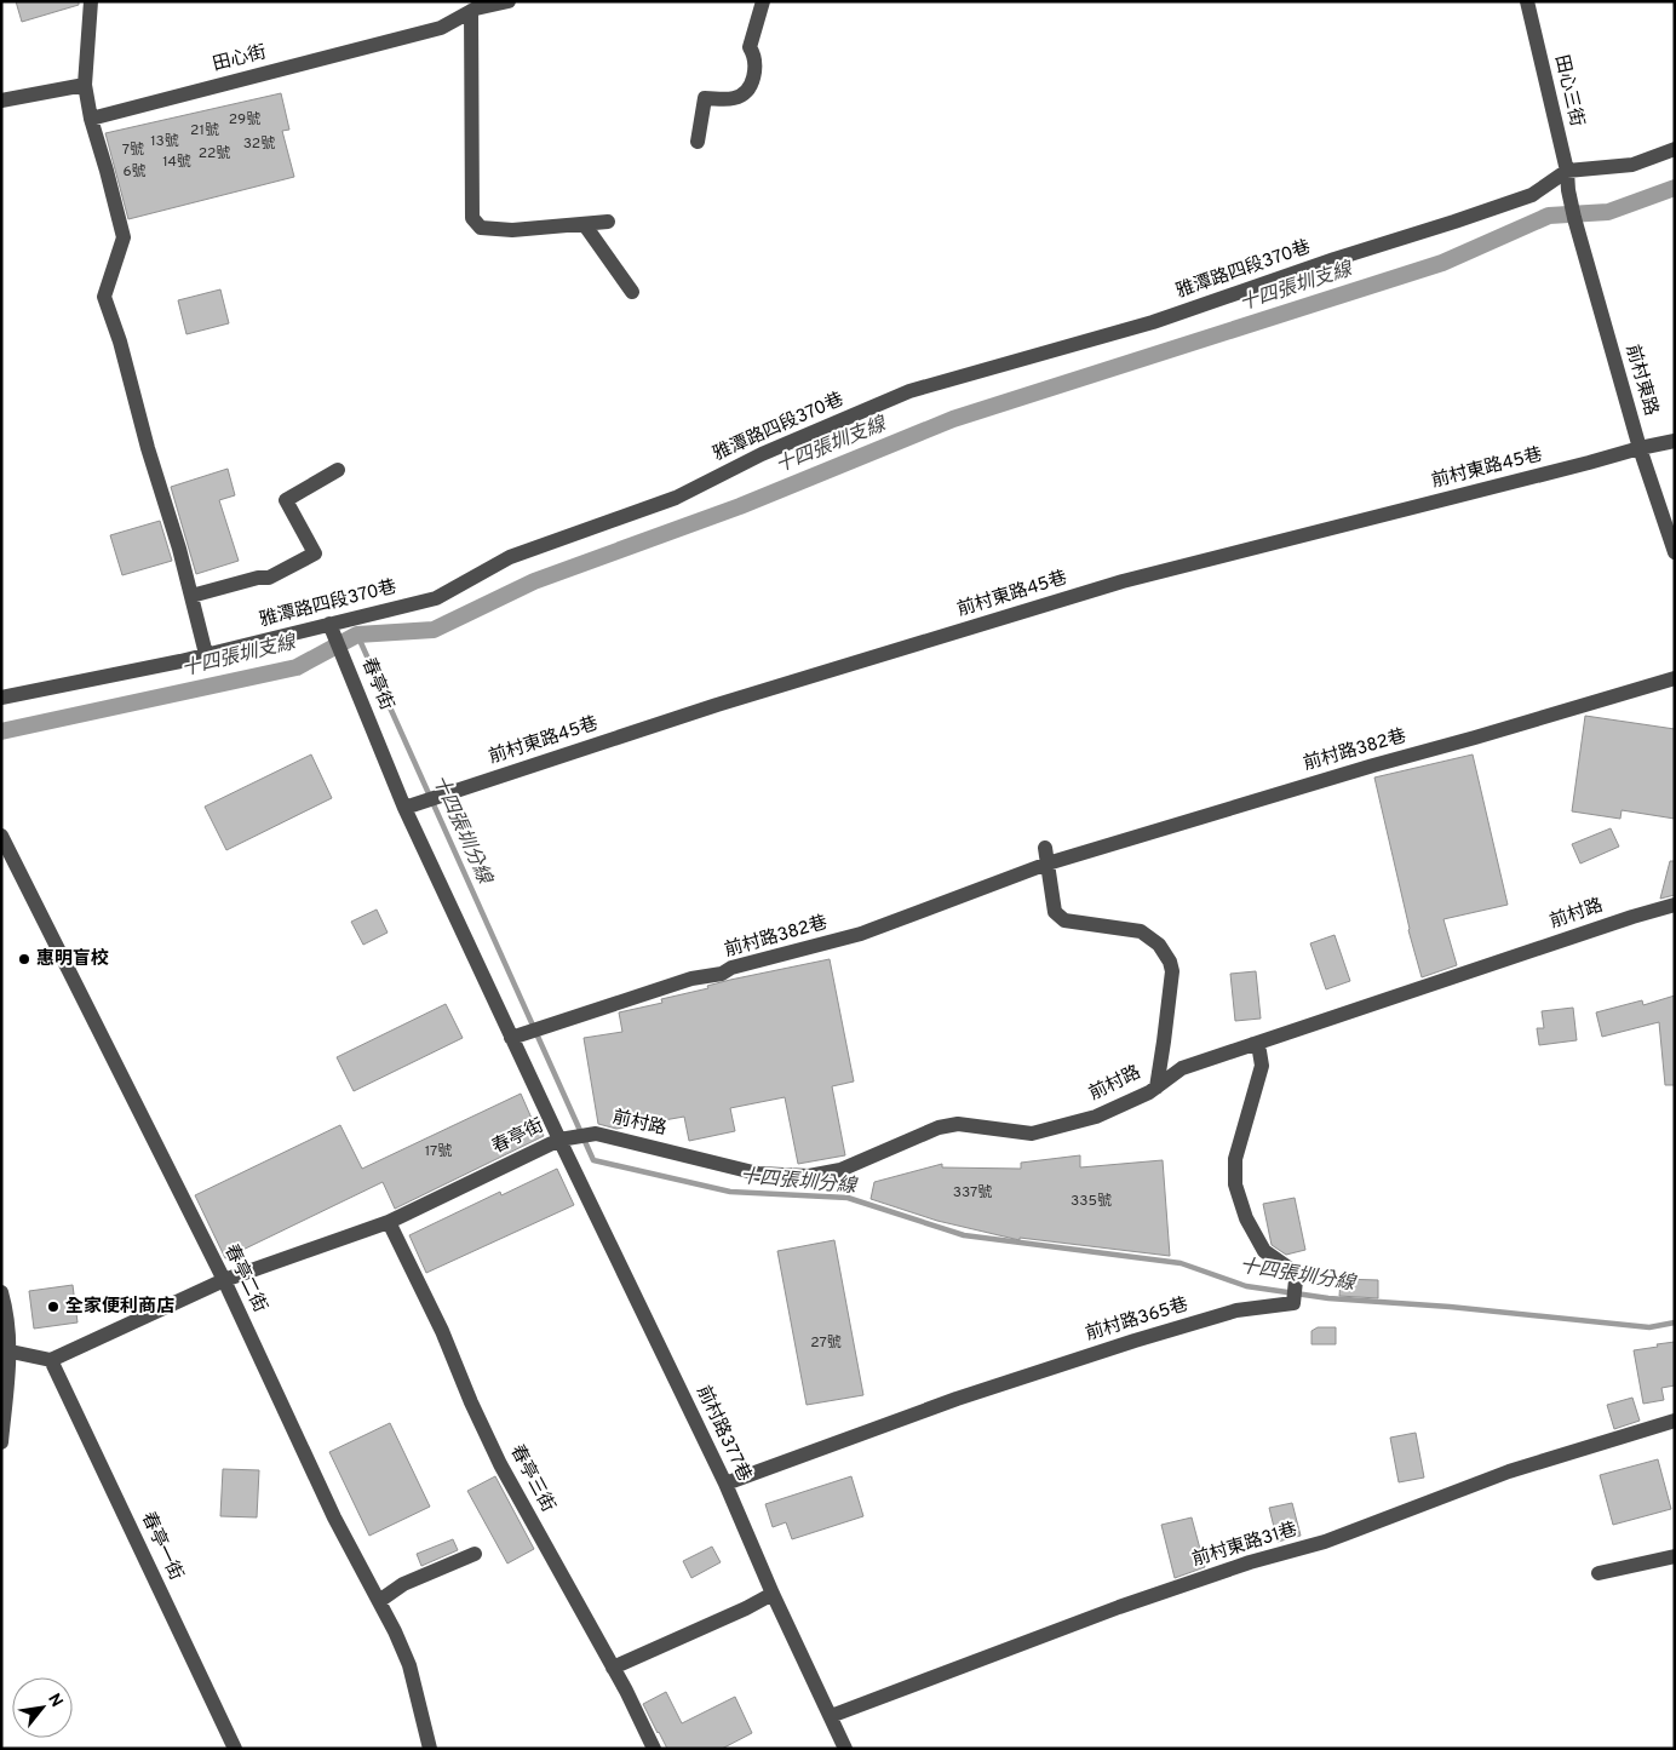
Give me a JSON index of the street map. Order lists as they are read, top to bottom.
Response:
{
  "streets": {
    "street": [
      "田心街",
      "田心三街",
      "雅潭路四段370巷",
      "前村東路",
      "前村東路45巷",
      "春亭街",
      "前村路382巷",
      "前村路",
      "春亭二街",
      "前村路365巷",
      "前村路377巷",
      "春亭三街",
      "前村東路31巷",
      "春亭一街"
    ]
  },
  "crossings": [
    ["田心三街", "雅潭路四段370巷"],
    ["田心三街", "前村東路"],
    ["雅潭路四段370巷", "春亭街"],
    ["前村東路", "前村東路45巷"],
    ["前村東路45巷", "春亭街"],
    ["春亭街", "前村路382巷"],
    ["春亭街", "前村路"],
    ["春亭街", "春亭二街"],
    ["春亭街", "前村路377巷"],
    ["春亭街", "春亭三街"],
    ["春亭街", "春亭一街"],
    ["前村路", "前村路365巷"],
    ["前村路", "前村路377巷"],
    ["前村路365巷", "前村路377巷"],
    ["前村路377巷", "前村東路31巷"]
  ],
  "water": ["十四張圳支線", "十四張圳分線"],
  "places": ["惠明盲校", "全家便利商店"],
  "house_numbers": [
    "29號",
    "21號",
    "13號",
    "32號",
    "7號",
    "22號",
    "14號",
    "6號",
    "17號",
    "337號",
    "335號",
    "27號"
  ],
  "north": "top right"
}
